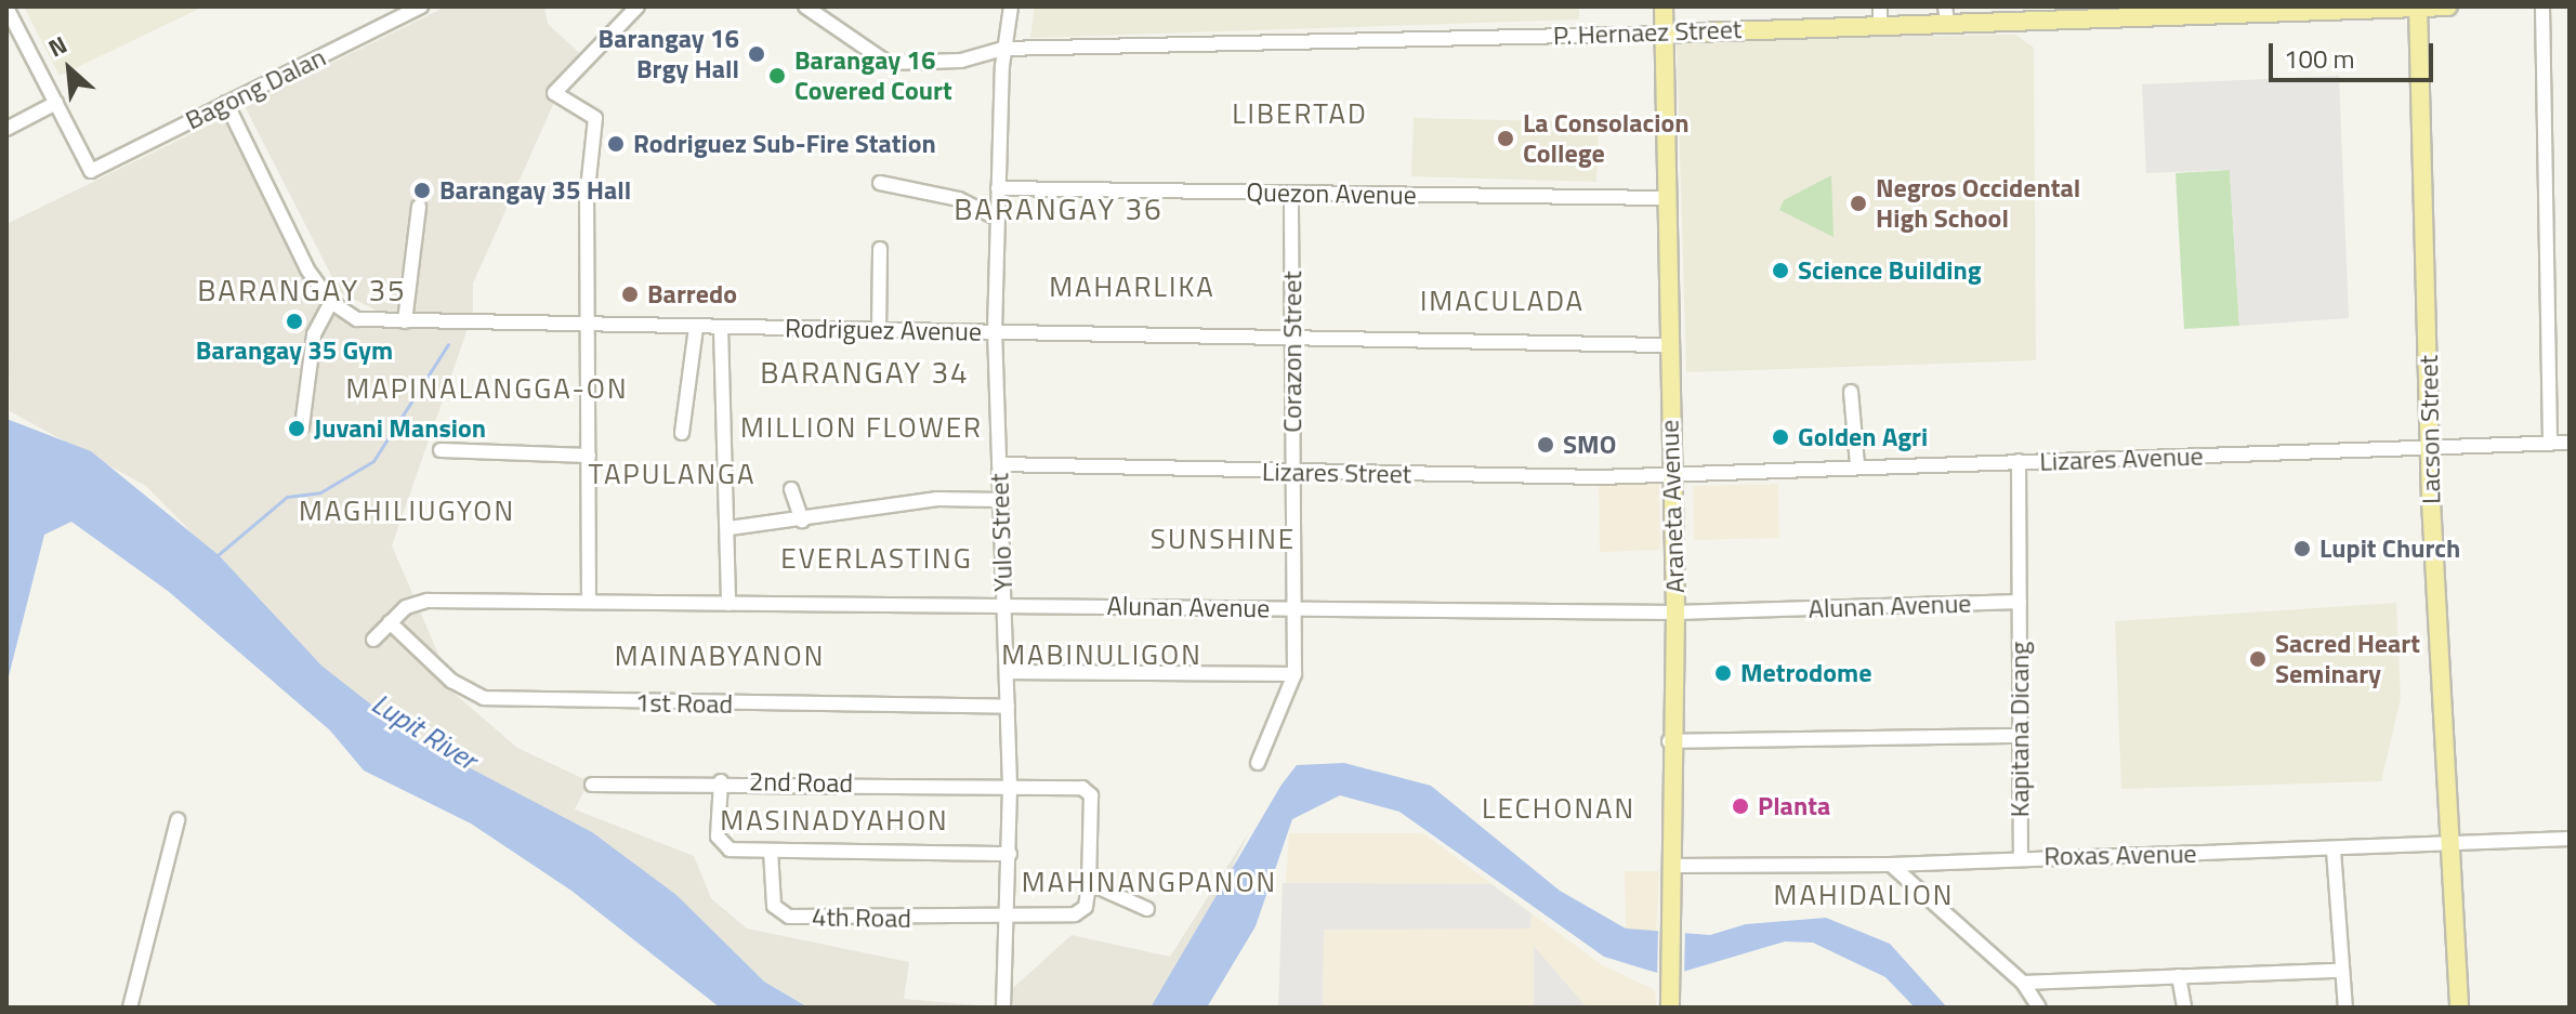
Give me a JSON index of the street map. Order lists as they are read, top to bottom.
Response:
{
  "streets": {
    "main road": ["P. Hernaez Street", "Lacson Street", "Araneta Avenue"],
    "street": [
      "Bagong Dalan",
      "Quezon Avenue",
      "Rodriguez Avenue",
      "Corazon Street",
      "Lizares Avenue",
      "Lizares Street",
      "Yulo Street",
      "Alunan Avenue",
      "1st Road",
      "Kapitana Dicang",
      "2nd Road",
      "Roxas Avenue",
      "4th Road"
    ]
  },
  "crossings": [
    ["P. Hernaez Street", "Lacson Street"],
    ["P. Hernaez Street", "Araneta Avenue"],
    ["P. Hernaez Street", "Yulo Street"],
    ["Quezon Avenue", "Corazon Street"],
    ["Quezon Avenue", "Araneta Avenue"],
    ["Quezon Avenue", "Yulo Street"],
    ["Rodriguez Avenue", "Corazon Street"],
    ["Rodriguez Avenue", "Araneta Avenue"],
    ["Rodriguez Avenue", "Yulo Street"],
    ["Corazon Street", "Lizares Street"],
    ["Corazon Street", "Alunan Avenue"],
    ["Lacson Street", "Lizares Avenue"],
    ["Lacson Street", "Roxas Avenue"],
    ["Lizares Avenue", "Lizares Street"],
    ["Lizares Avenue", "Araneta Avenue"],
    ["Lizares Avenue", "Kapitana Dicang"],
    ["Lizares Street", "Araneta Avenue"],
    ["Lizares Street", "Yulo Street"],
    ["Araneta Avenue", "Alunan Avenue"],
    ["Araneta Avenue", "Roxas Avenue"],
    ["Yulo Street", "Alunan Avenue"],
    ["Yulo Street", "1st Road"],
    ["Yulo Street", "2nd Road"],
    ["Yulo Street", "4th Road"],
    ["Alunan Avenue", "1st Road"],
    ["Alunan Avenue", "Kapitana Dicang"],
    ["Kapitana Dicang", "Roxas Avenue"],
    ["2nd Road", "4th Road"]
  ],
  "districts": [
    "LIBERTAD",
    "BARANGAY 36",
    "MAHARLIKA",
    "BARANGAY 35",
    "IMACULADA",
    "BARANGAY 34",
    "MAPINALANGGA-ON",
    "MILLION FLOWER",
    "TAPULANGA",
    "MAGHILIUGYON",
    "SUNSHINE",
    "EVERLASTING",
    "MABINULIGON",
    "MAINABYANON",
    "LECHONAN",
    "MASINADYAHON",
    "MAHINANGPANON",
    "MAHIDALION"
  ],
  "water": ["Lupit River"],
  "places": [
    "Barangay 16 Brgy Hall",
    "Barangay 16 Covered Court",
    "La Consolacion College",
    "Rodriguez Sub-Fire Station",
    "Barangay 35 Hall",
    "Negros Occidental High School",
    "Science Building",
    "Barredo",
    "Barangay 35 Gym",
    "Juvani Mansion",
    "Golden Agri",
    "SMO",
    "Lupit Church",
    "Sacred Heart Seminary",
    "Metrodome",
    "Planta"
  ],
  "scale_bar": "100 m",
  "north": "top left"
}
